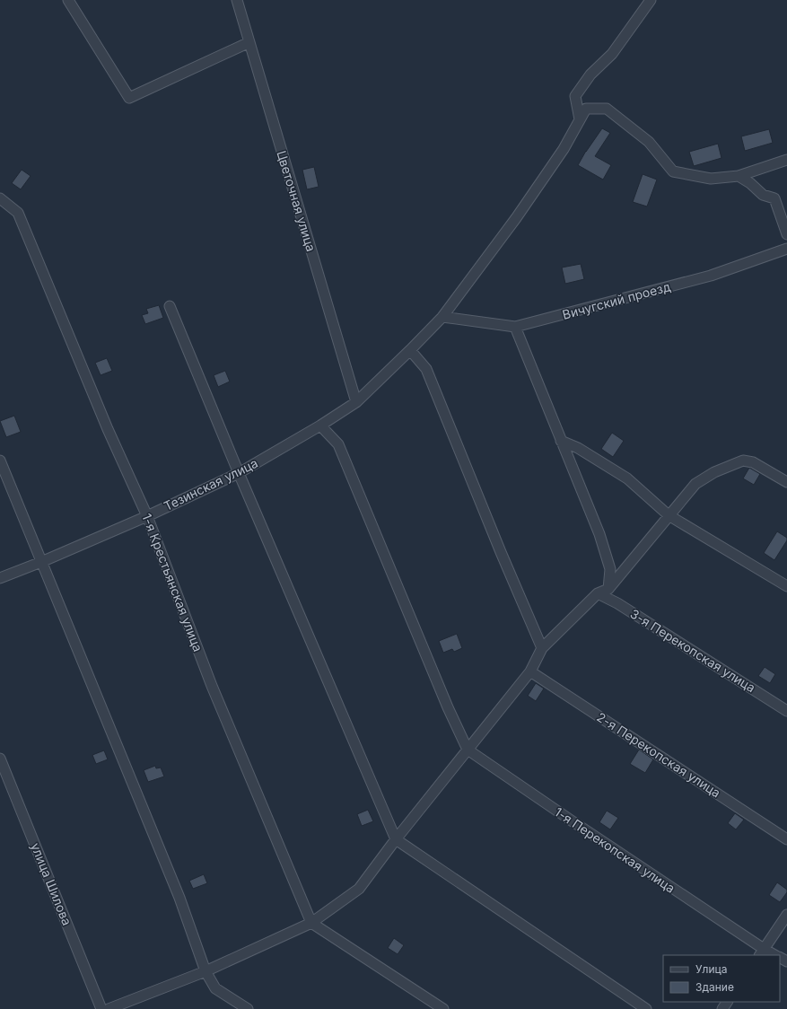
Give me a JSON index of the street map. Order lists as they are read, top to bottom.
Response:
{
  "streets": {
    "street": [
      "Цветочная улица",
      "Вичугский проезд",
      "Тезинская улица",
      "1-я Крестьянская улица",
      "3-я Перекопская улица",
      "2-я Перекопская улица",
      "1-я Перекопская улица",
      "улица Шилова"
    ]
  },
  "crossings": [
    ["Цветочная улица", "Тезинская улица"],
    ["Вичугский проезд", "Тезинская улица"],
    ["Тезинская улица", "1-я Крестьянская улица"]
  ],
  "legend": ["Улица", "Здание"]
}
